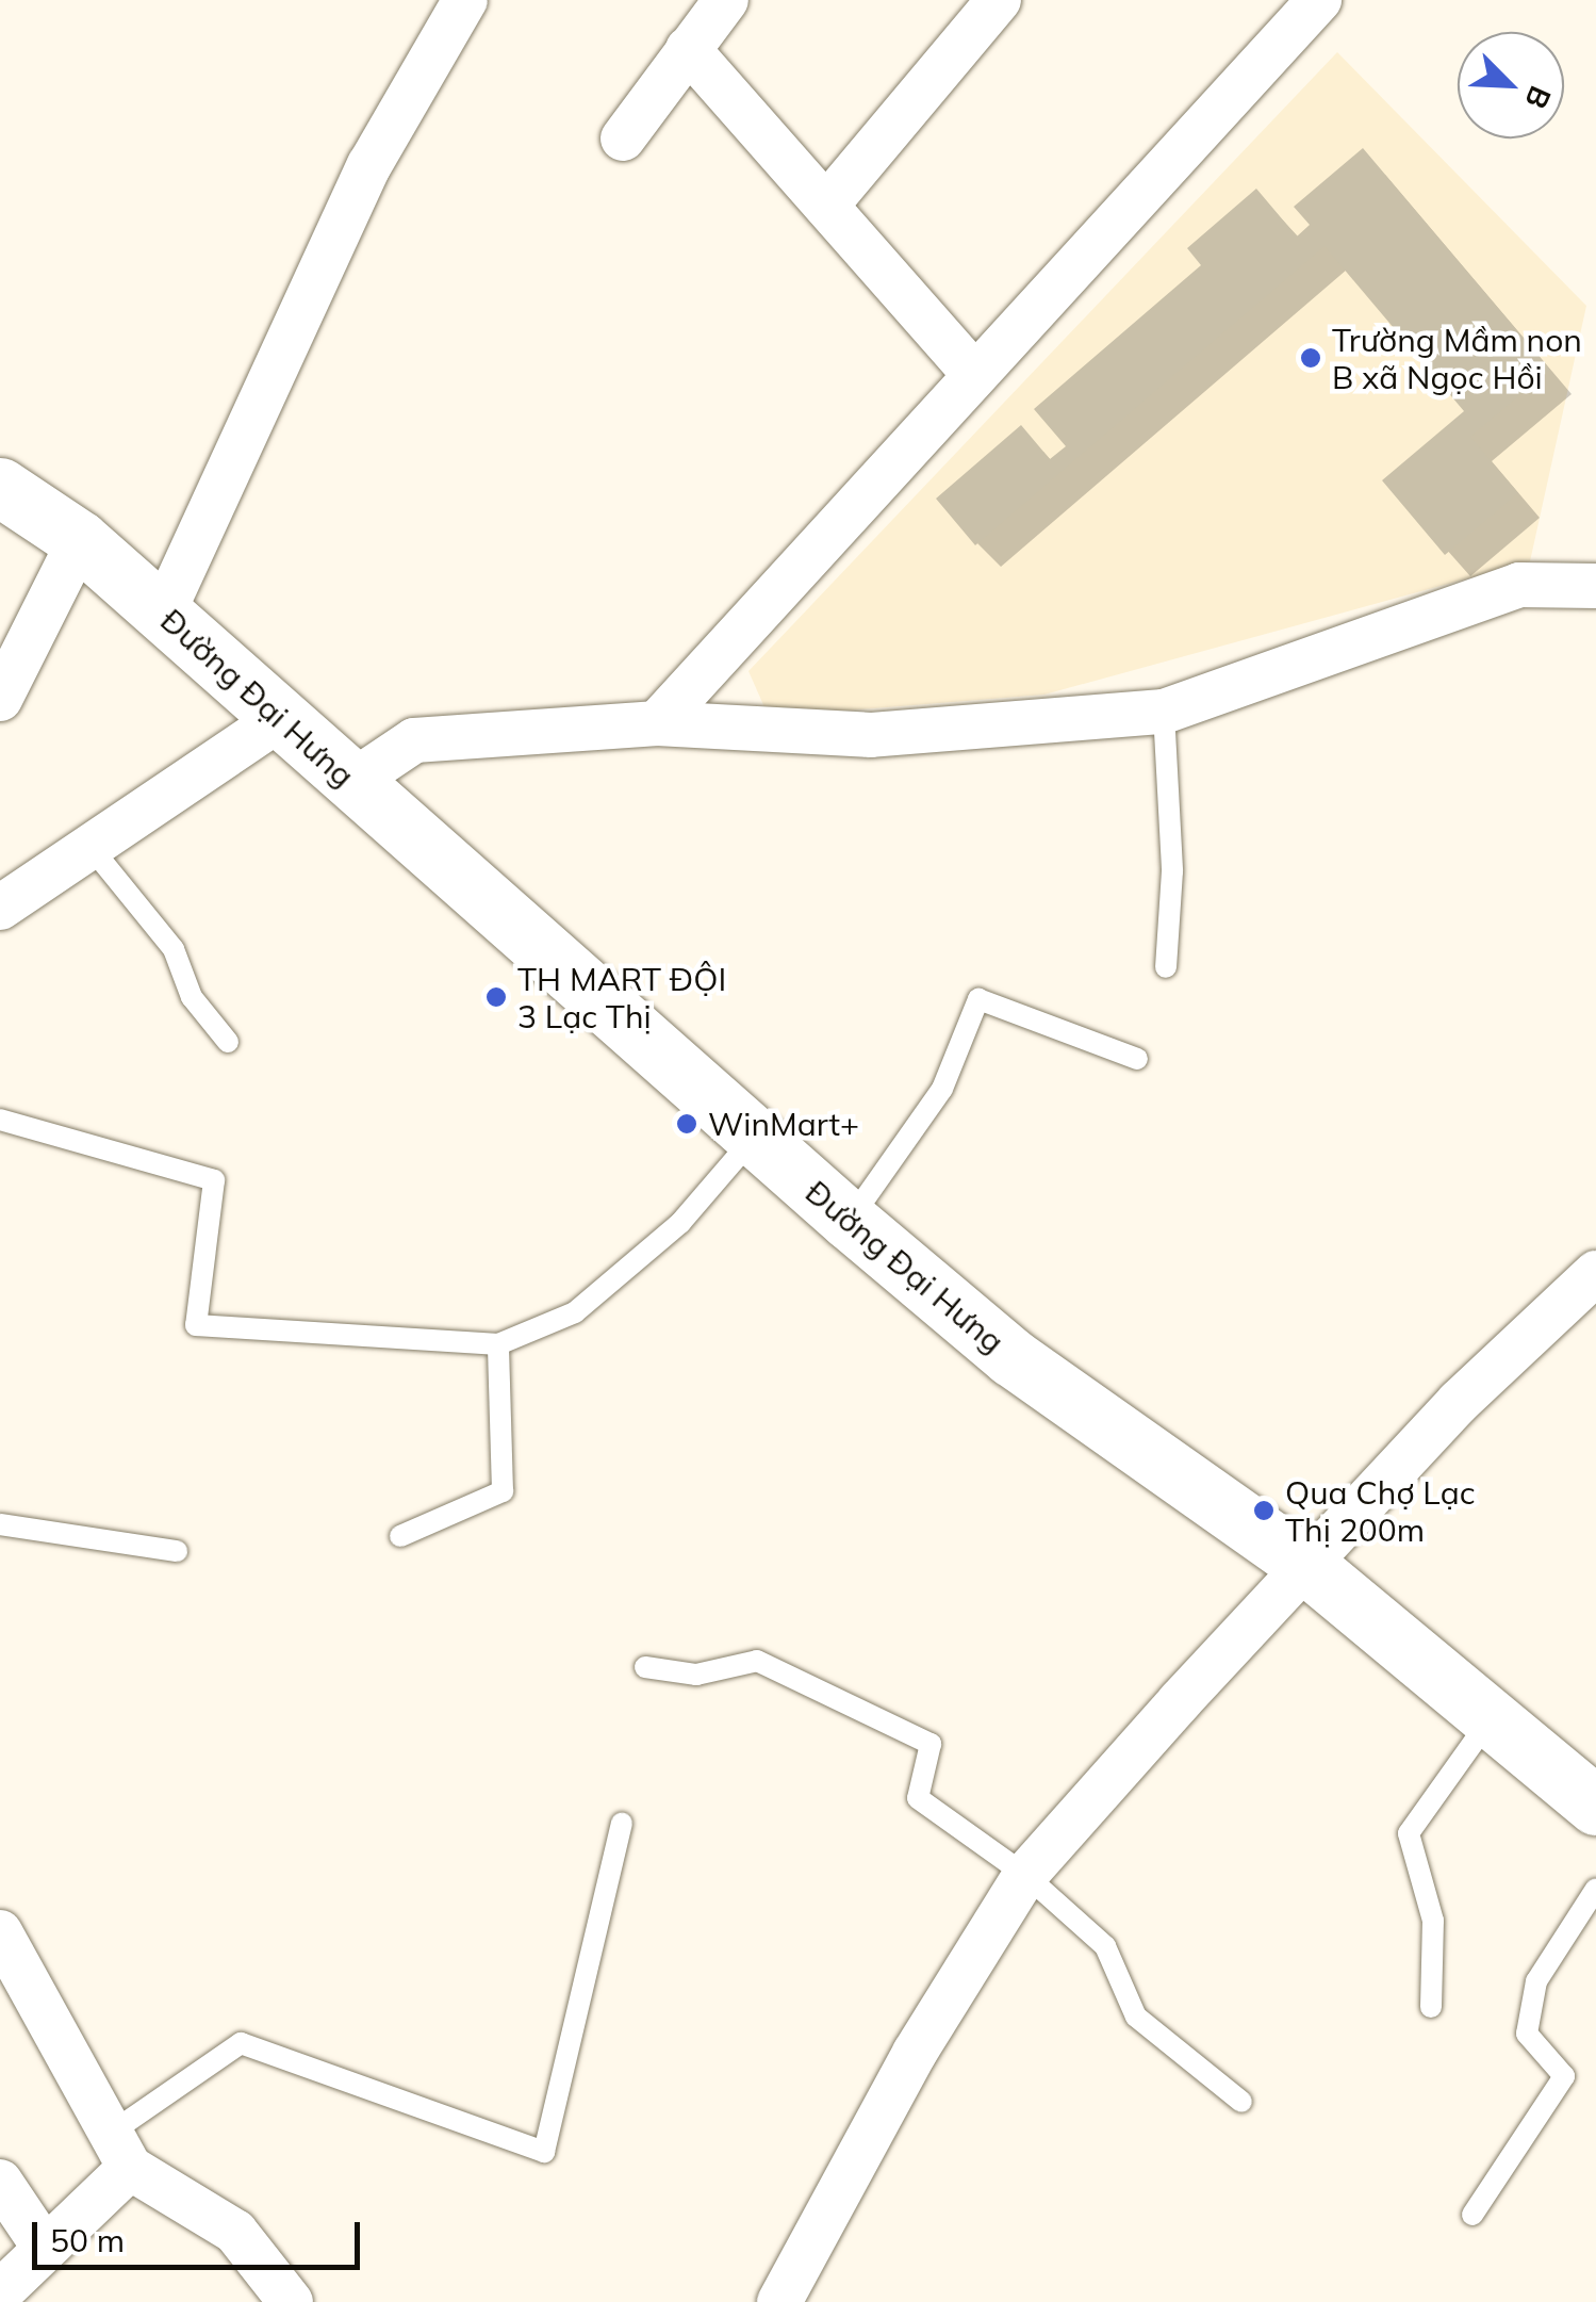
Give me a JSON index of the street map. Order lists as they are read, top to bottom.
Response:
{
  "streets": {
    "street": ["Đường Đại Hưng"]
  },
  "places": [
    "Trường Mầm non B xã Ngọc Hồi",
    "TH MART ĐỘI 3 Lạc Thị",
    "WinMart+",
    "Qua Chợ Lạc Thị 200m"
  ],
  "scale_bar": "50 m",
  "north": "bottom right"
}
